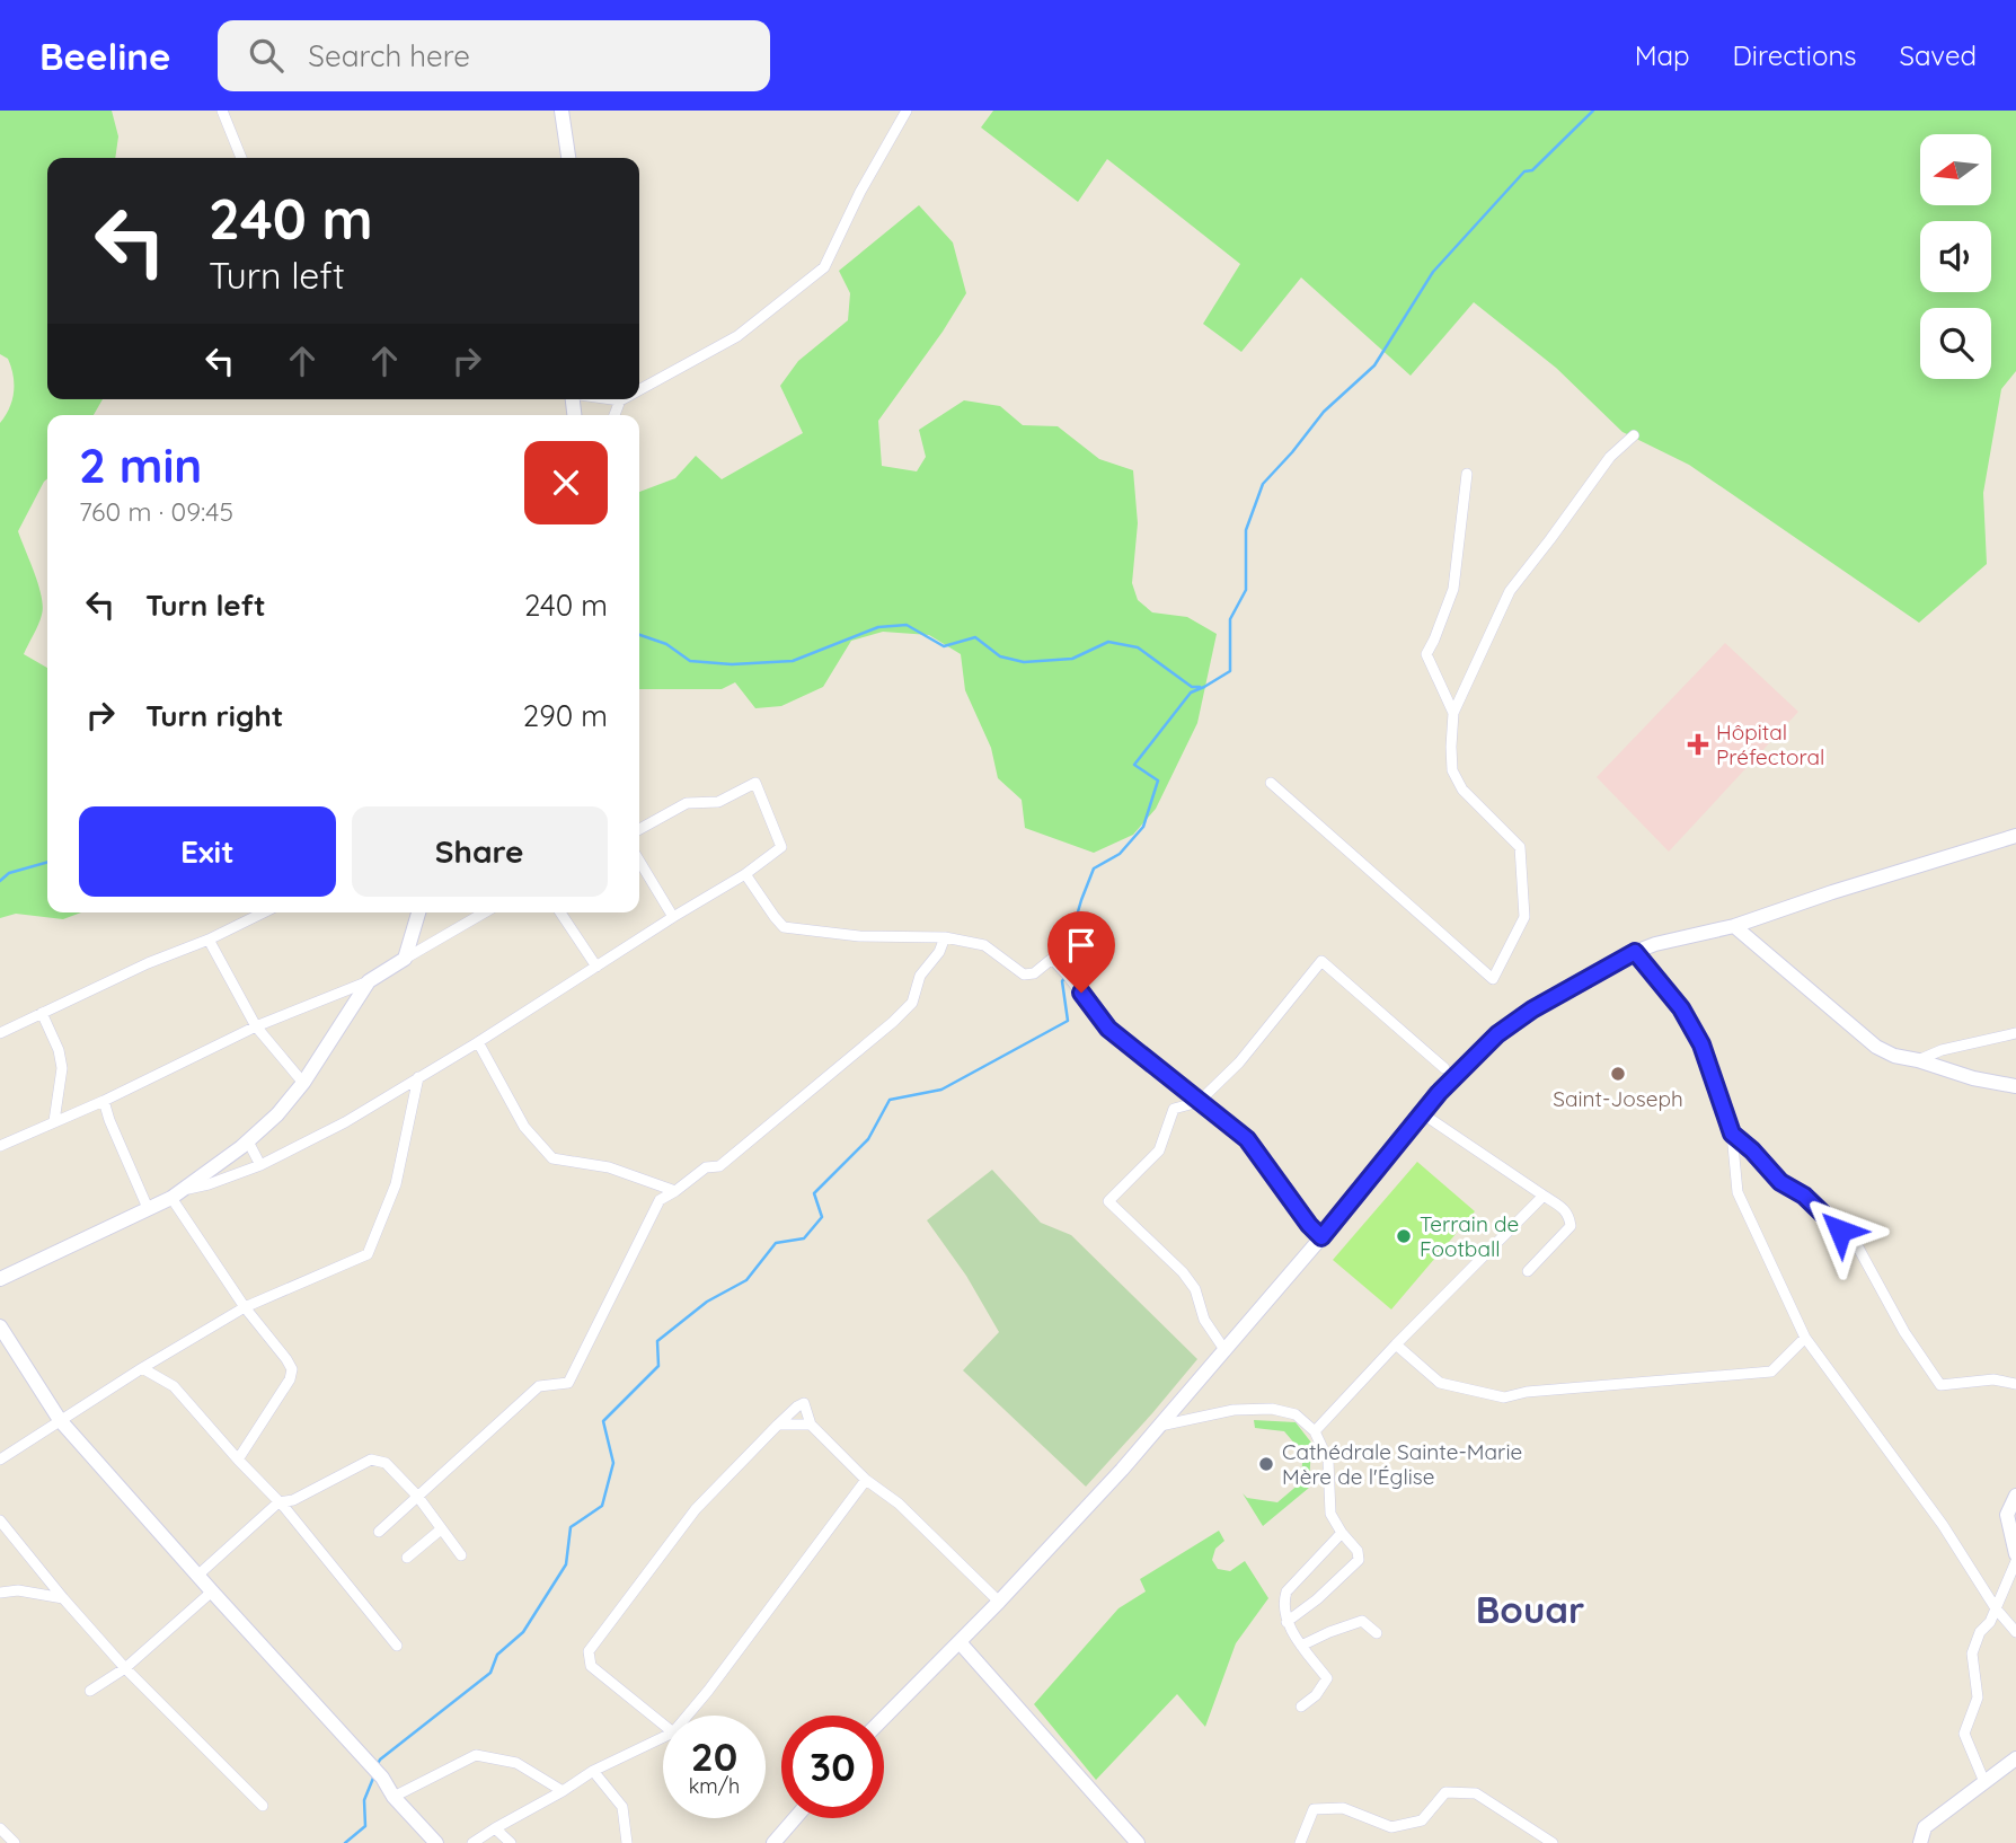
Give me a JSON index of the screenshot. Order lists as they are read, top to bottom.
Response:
{
  "districts": ["Bouar"],
  "places": {
    "health": ["Hôpital Préfectoral"],
    "other": ["Saint-Joseph", "Terrain de Football", "Cathédrale Sainte-Marie Mère de l'Église"]
  },
  "north": "left",
  "page": {
    "header": "Beeline",
    "search": "Search here",
    "nav": ["Map", "Directions", "Saved"],
    "turn": ["240 m", "Turn left"],
    "heading": ["2 min", "760 m · 09:45"],
    "list": [
      {
        "name": "Turn left",
        "value": "240 m"
      },
      {
        "name": "Turn right",
        "value": "290 m"
      }
    ],
    "buttons": ["Exit", "Share"],
    "speed": "20 km/h",
    "limit": "30"
  }
}
